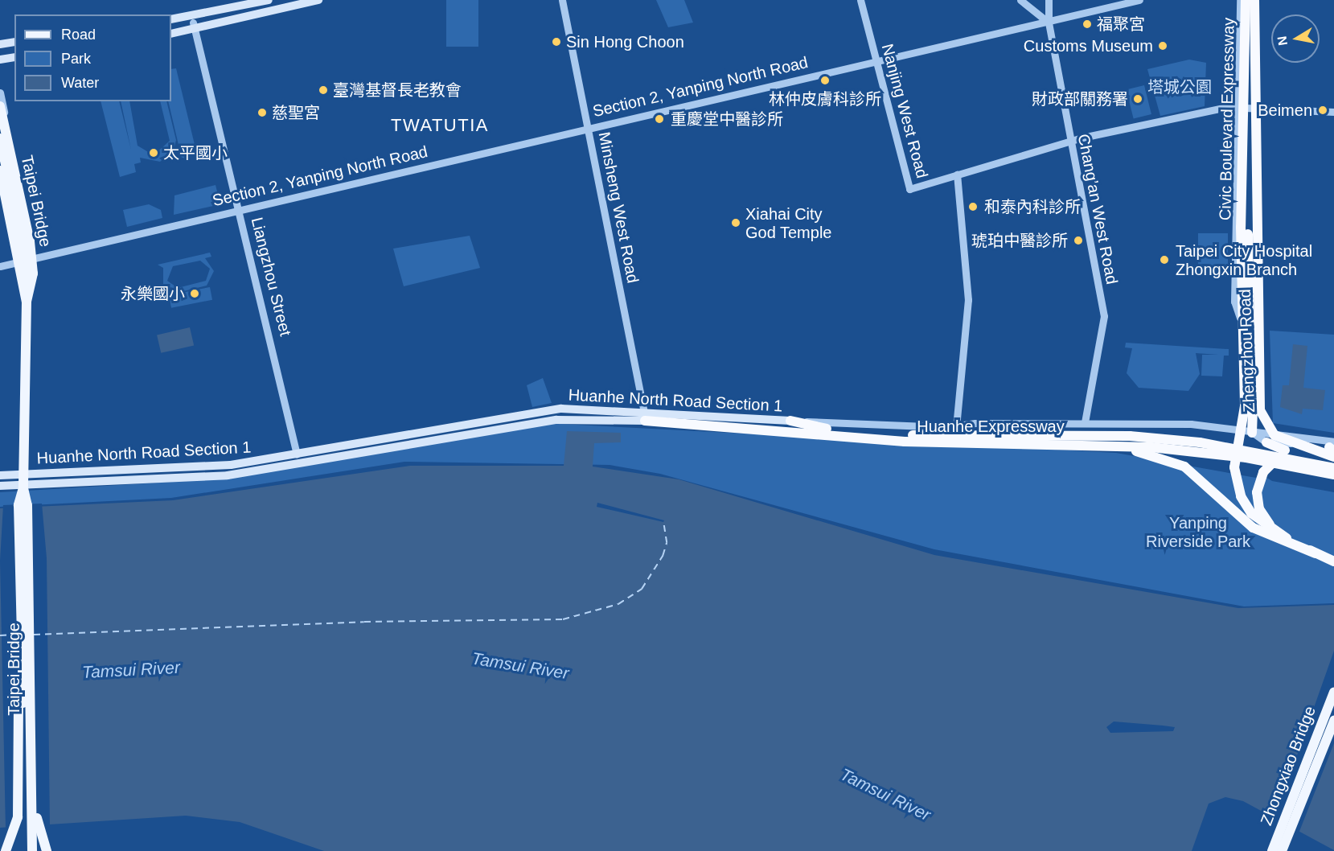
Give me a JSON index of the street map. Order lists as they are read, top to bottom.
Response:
{
  "streets": {
    "highway": ["Civic Boulevard Expressway", "Huanhe Expressway"],
    "main road": ["Taipei Bridge", "Huanhe North Road Section 1", "Zhongxiao Bridge"],
    "street": [
      "Section 2, Yanping North Road",
      "Nanjing West Road",
      "Minsheng West Road",
      "Chang’an West Road",
      "Liangzhou Street",
      "Zhengzhou Road"
    ]
  },
  "crossings": [
    ["Section 2, Yanping North Road", "Nanjing West Road"],
    ["Section 2, Yanping North Road", "Minsheng West Road"],
    ["Section 2, Yanping North Road", "Chang’an West Road"],
    ["Section 2, Yanping North Road", "Liangzhou Street"],
    ["Minsheng West Road", "Huanhe North Road Section 1"],
    ["Minsheng West Road", "Huanhe Expressway"],
    ["Chang’an West Road", "Huanhe North Road Section 1"],
    ["Liangzhou Street", "Huanhe North Road Section 1"],
    ["Zhengzhou Road", "Huanhe North Road Section 1"],
    ["Huanhe North Road Section 1", "Huanhe Expressway"]
  ],
  "districts": ["TWATUTIA"],
  "water": ["Tamsui River"],
  "parks": ["塔城公園", "Yanping Riverside Park"],
  "places": [
    "福聚宮",
    "Sin Hong Choon",
    "Customs Museum",
    "林仲皮膚科診所",
    "臺灣基督長老教會",
    "財政部關務署",
    "Beimen",
    "慈聖宮",
    "重慶堂中醫診所",
    "太平國小",
    "和泰內科診所",
    "Xiahai City God Temple",
    "琥珀中醫診所",
    "Taipei City Hospital Zhongxin Branch",
    "永樂國小"
  ],
  "legend": ["Road", "Park", "Water"],
  "north": "left"
}
